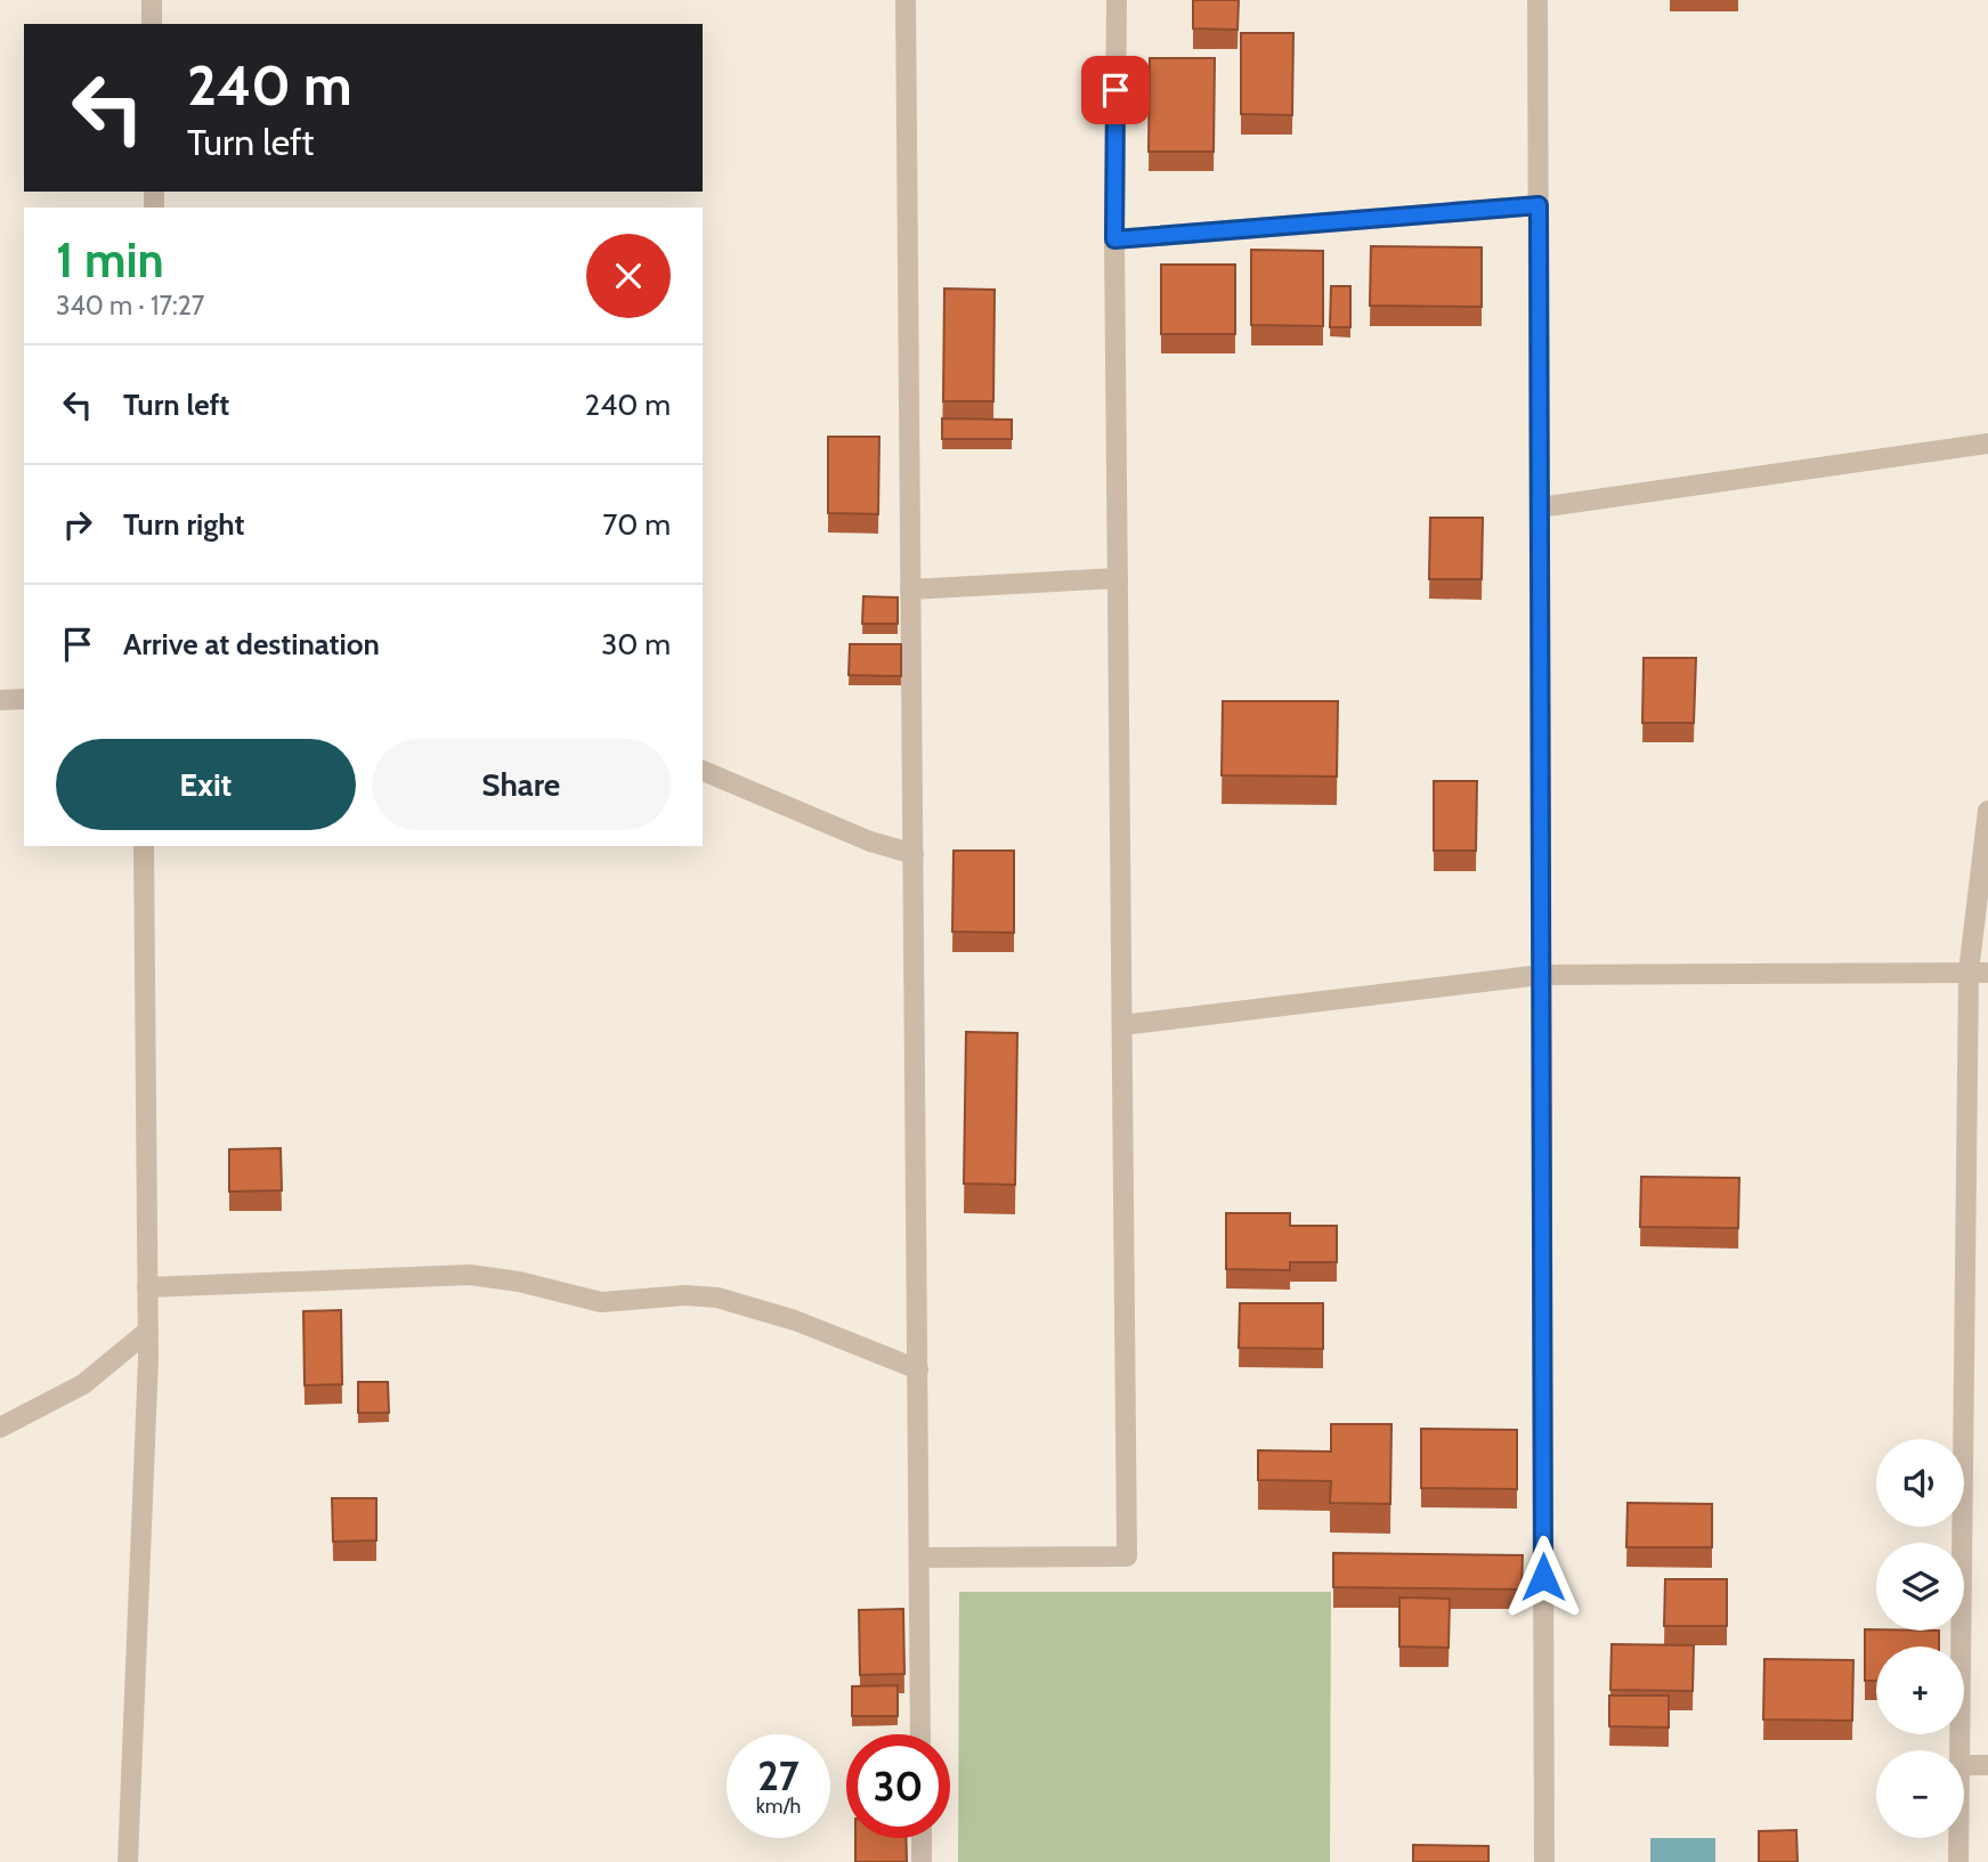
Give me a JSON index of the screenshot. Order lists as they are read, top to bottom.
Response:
{
  "page": {
    "turn": ["240 m", "Turn left"],
    "heading": ["1 min", "340 m · 17:27"],
    "list": [
      {
        "name": "Turn left",
        "value": "240 m"
      },
      {
        "name": "Turn right",
        "value": "70 m"
      },
      {
        "name": "Arrive at destination",
        "value": "30 m"
      }
    ],
    "buttons": ["Exit", "Share"],
    "map_buttons": ["+", "−"],
    "speed": "27 km/h",
    "limit": "30"
  }
}
